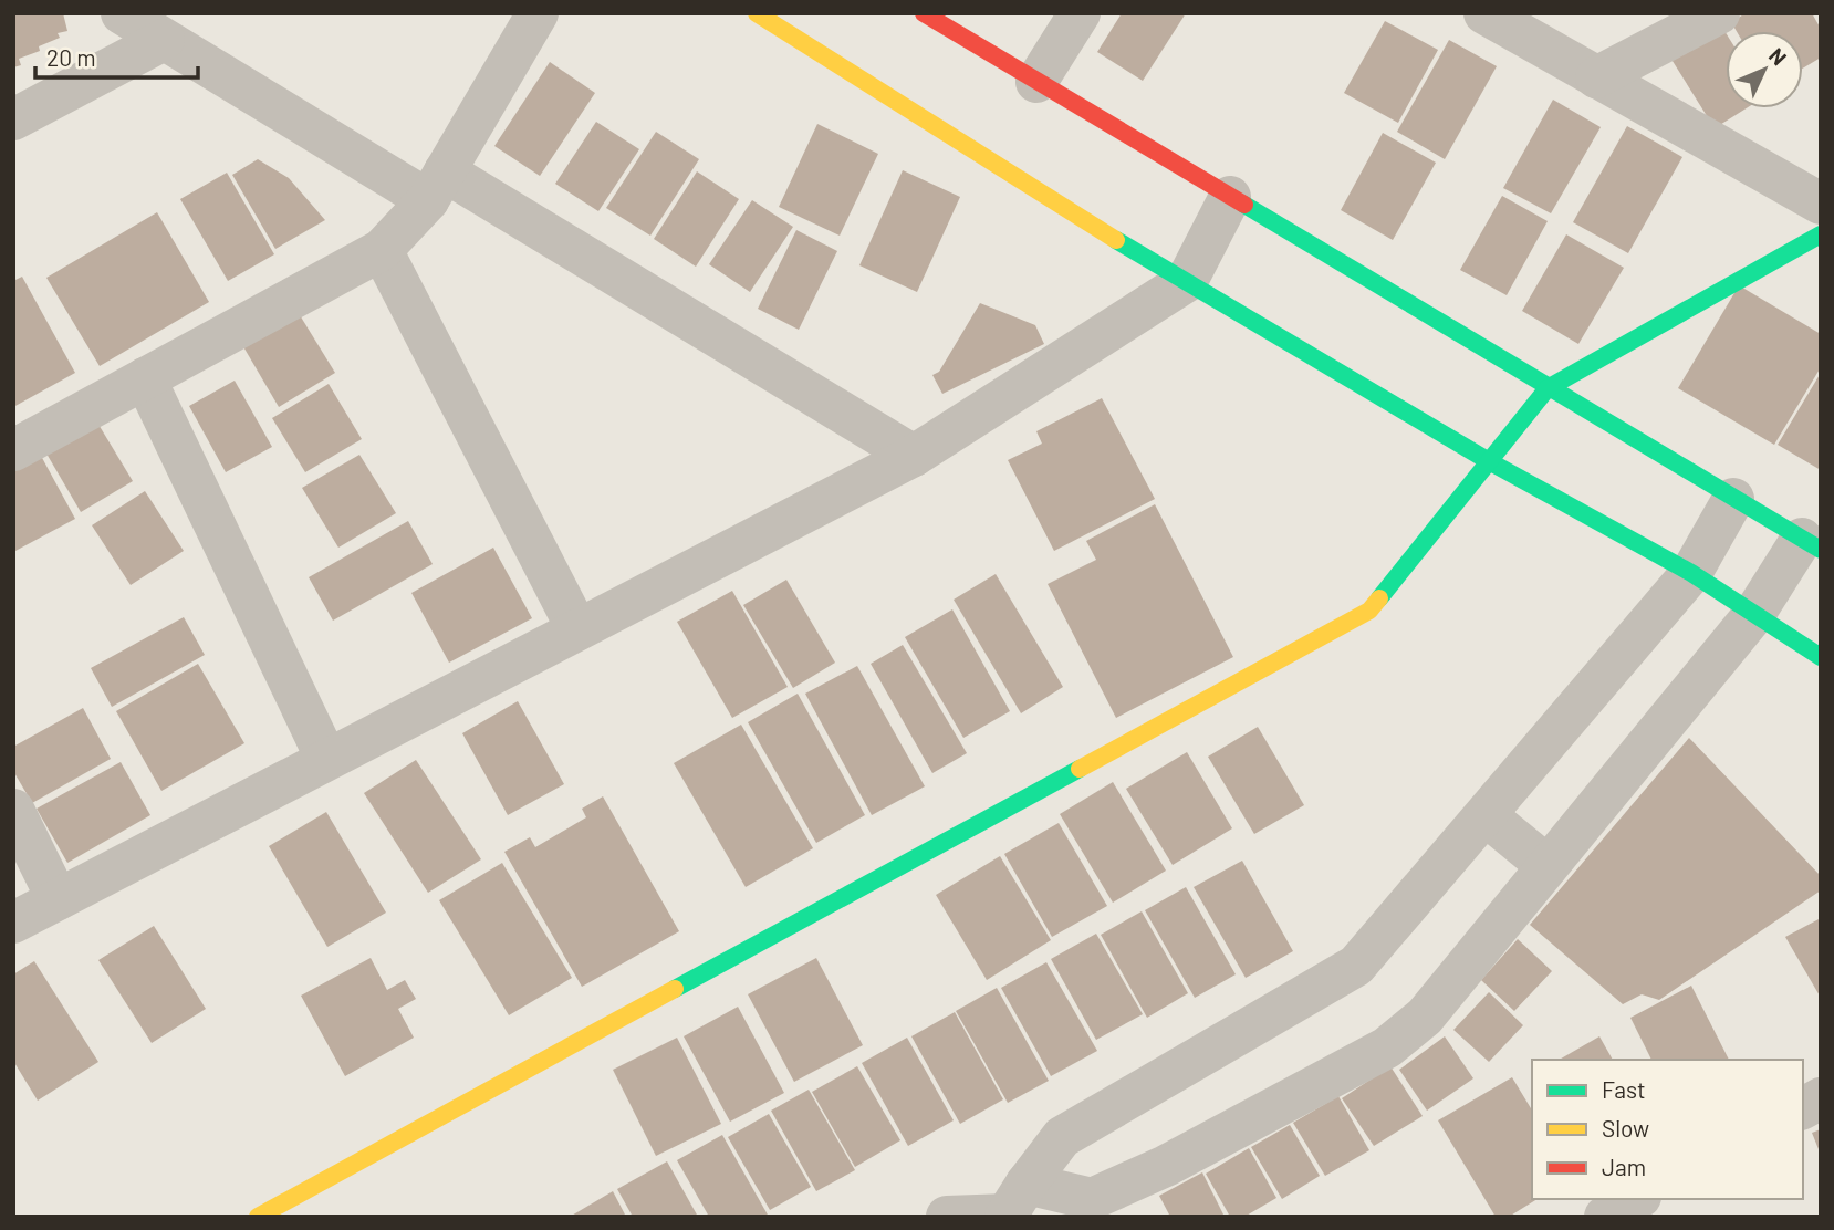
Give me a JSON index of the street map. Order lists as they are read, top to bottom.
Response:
{
  "legend": ["Fast", "Slow", "Jam"],
  "scale_bar": "20 m",
  "north": "top right"
}
